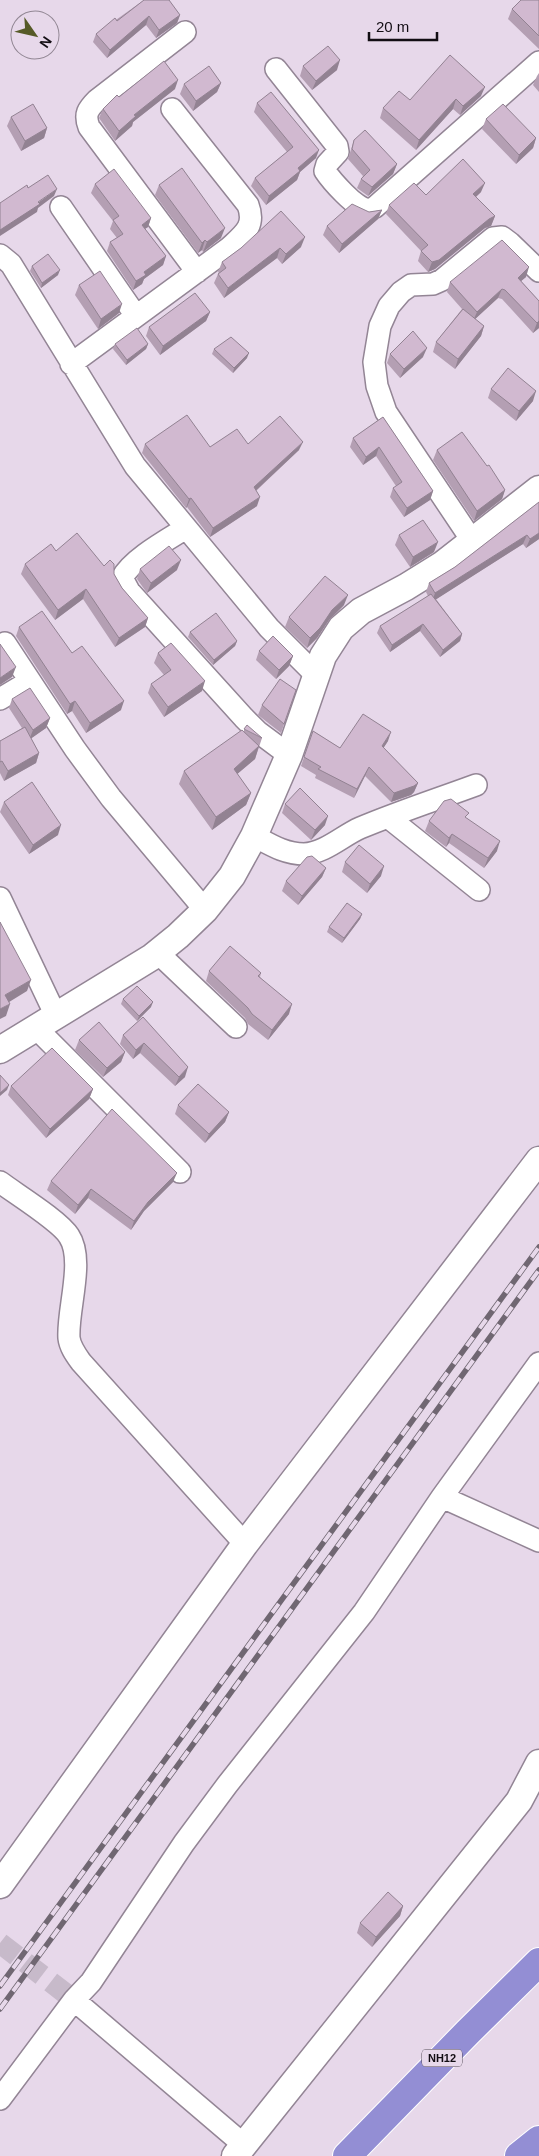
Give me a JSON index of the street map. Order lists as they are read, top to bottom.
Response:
{
  "streets": {
    "highway": ["NH12"]
  },
  "scale_bar": "20 m",
  "north": "bottom right"
}
